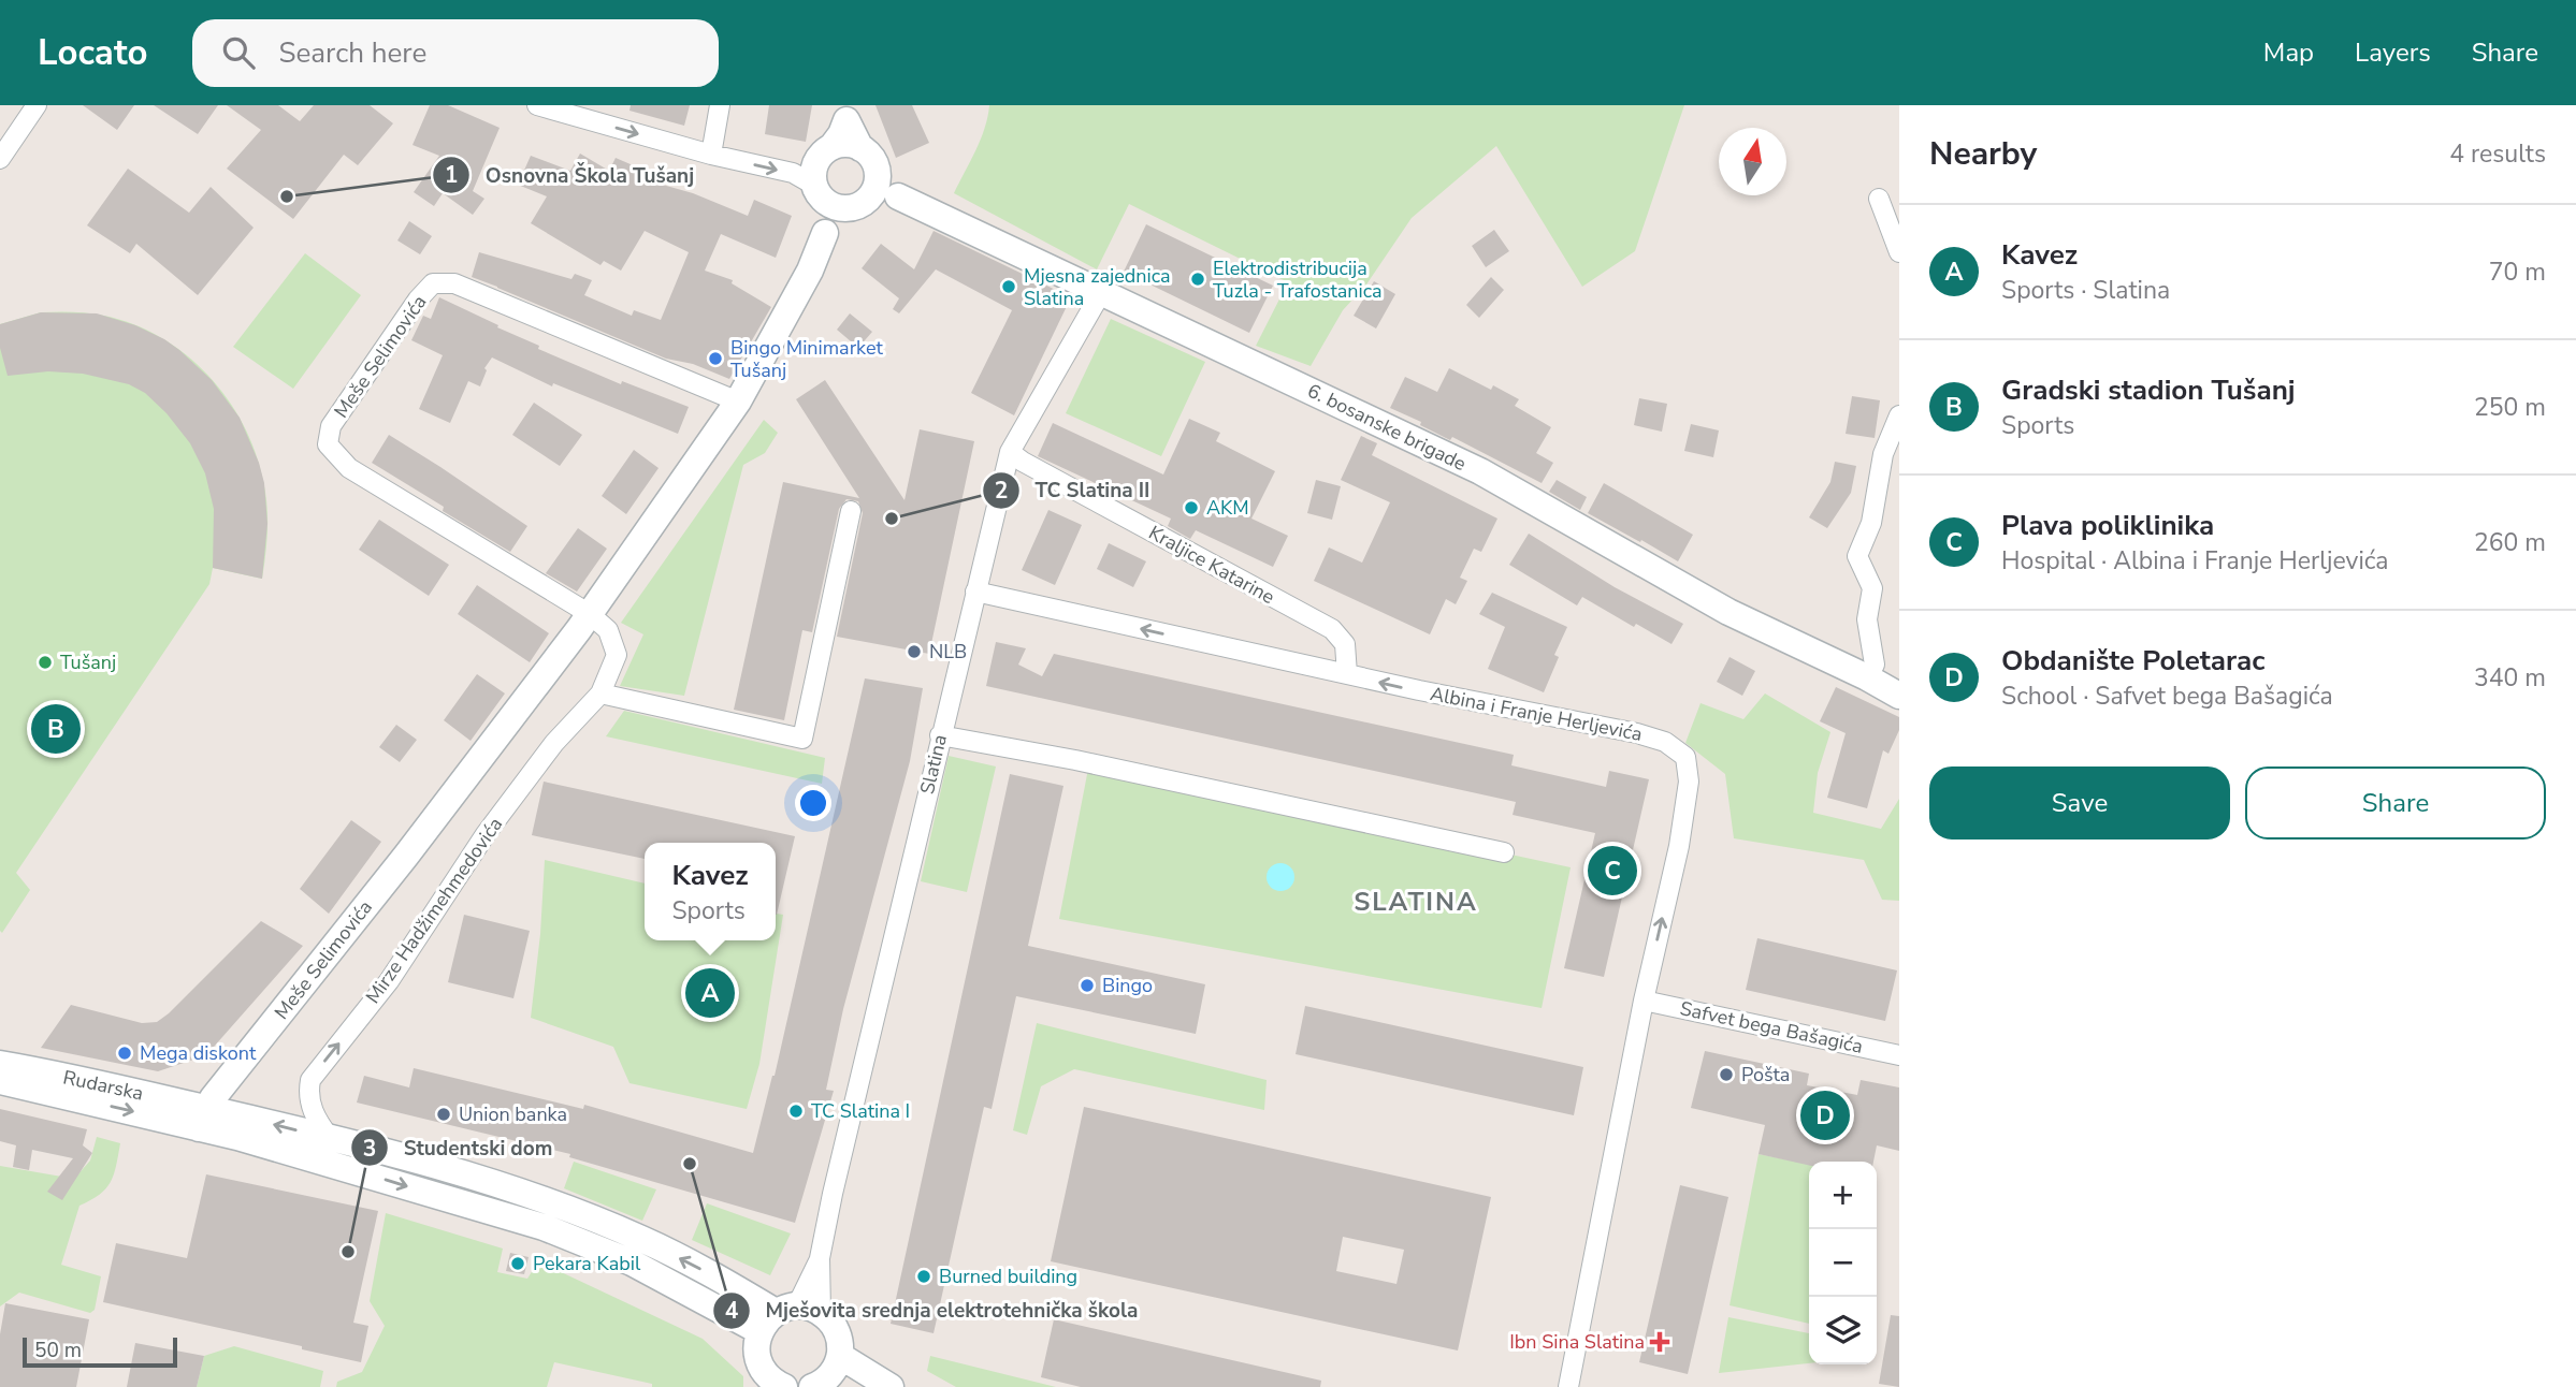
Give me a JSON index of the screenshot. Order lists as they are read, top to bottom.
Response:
{
  "streets": {
    "street": [
      "Meše Selimovića",
      "6. bosanske brigade",
      "Kraljice Katarine",
      "Albina i Franje Herljevića",
      "Slatina",
      "Mirze Hadžimehmedovića",
      "Safvet bega Bašagića",
      "Rudarska"
    ]
  },
  "crossings": [
    ["Meše Selimovića", "Mirze Hadžimehmedovića"],
    ["Meše Selimovića", "Rudarska"],
    ["6. bosanske brigade", "Slatina"],
    ["Kraljice Katarine", "Albina i Franje Herljevića"],
    ["Kraljice Katarine", "Slatina"],
    ["Albina i Franje Herljevića", "Slatina"],
    ["Albina i Franje Herljevića", "Safvet bega Bašagića"]
  ],
  "one_way": ["Mirze Hadžimehmedovića"],
  "districts": ["SLATINA"],
  "places": {
    "other": [
      "Osnovna Škola Tušanj",
      "Elektrodistribucija Tuzla - Trafostanica",
      "Mjesna zajednica Slatina",
      "Bingo Minimarket Tušanj",
      "AKM",
      "TC Slatina II",
      "NLB",
      "Tušanj",
      "Bingo",
      "Mega diskont",
      "Pošta",
      "TC Slatina I",
      "Union banka",
      "Mješovita srednja elektrotehnička škola",
      "Studentski dom",
      "Pekara Kabil",
      "Burned building"
    ],
    "health": ["Ibn Sina Slatina"]
  },
  "scale_bar": "50 m",
  "north": "top",
  "page": {
    "header": "Locato",
    "search": "Search here",
    "nav": ["Map", "Layers", "Share"],
    "heading": ["Nearby", "4 results"],
    "list": [
      {
        "mark": "A",
        "name": "Kavez",
        "note": "Sports · Slatina",
        "value": "70 m"
      },
      {
        "mark": "B",
        "name": "Gradski stadion Tušanj",
        "note": "Sports",
        "value": "250 m"
      },
      {
        "mark": "C",
        "name": "Plava poliklinika",
        "note": "Hospital · Albina i Franje Herljevića",
        "value": "260 m"
      },
      {
        "mark": "D",
        "name": "Obdanište Poletarac",
        "note": "School · Safvet bega Bašagića",
        "value": "340 m"
      }
    ],
    "pins": [
      "B",
      "C",
      "A",
      "D"
    ],
    "buttons": ["Save", "Share"],
    "popup": ["Kavez", "Sports"],
    "map_buttons": ["+", "−"],
    "scale": "50 m"
  }
}
